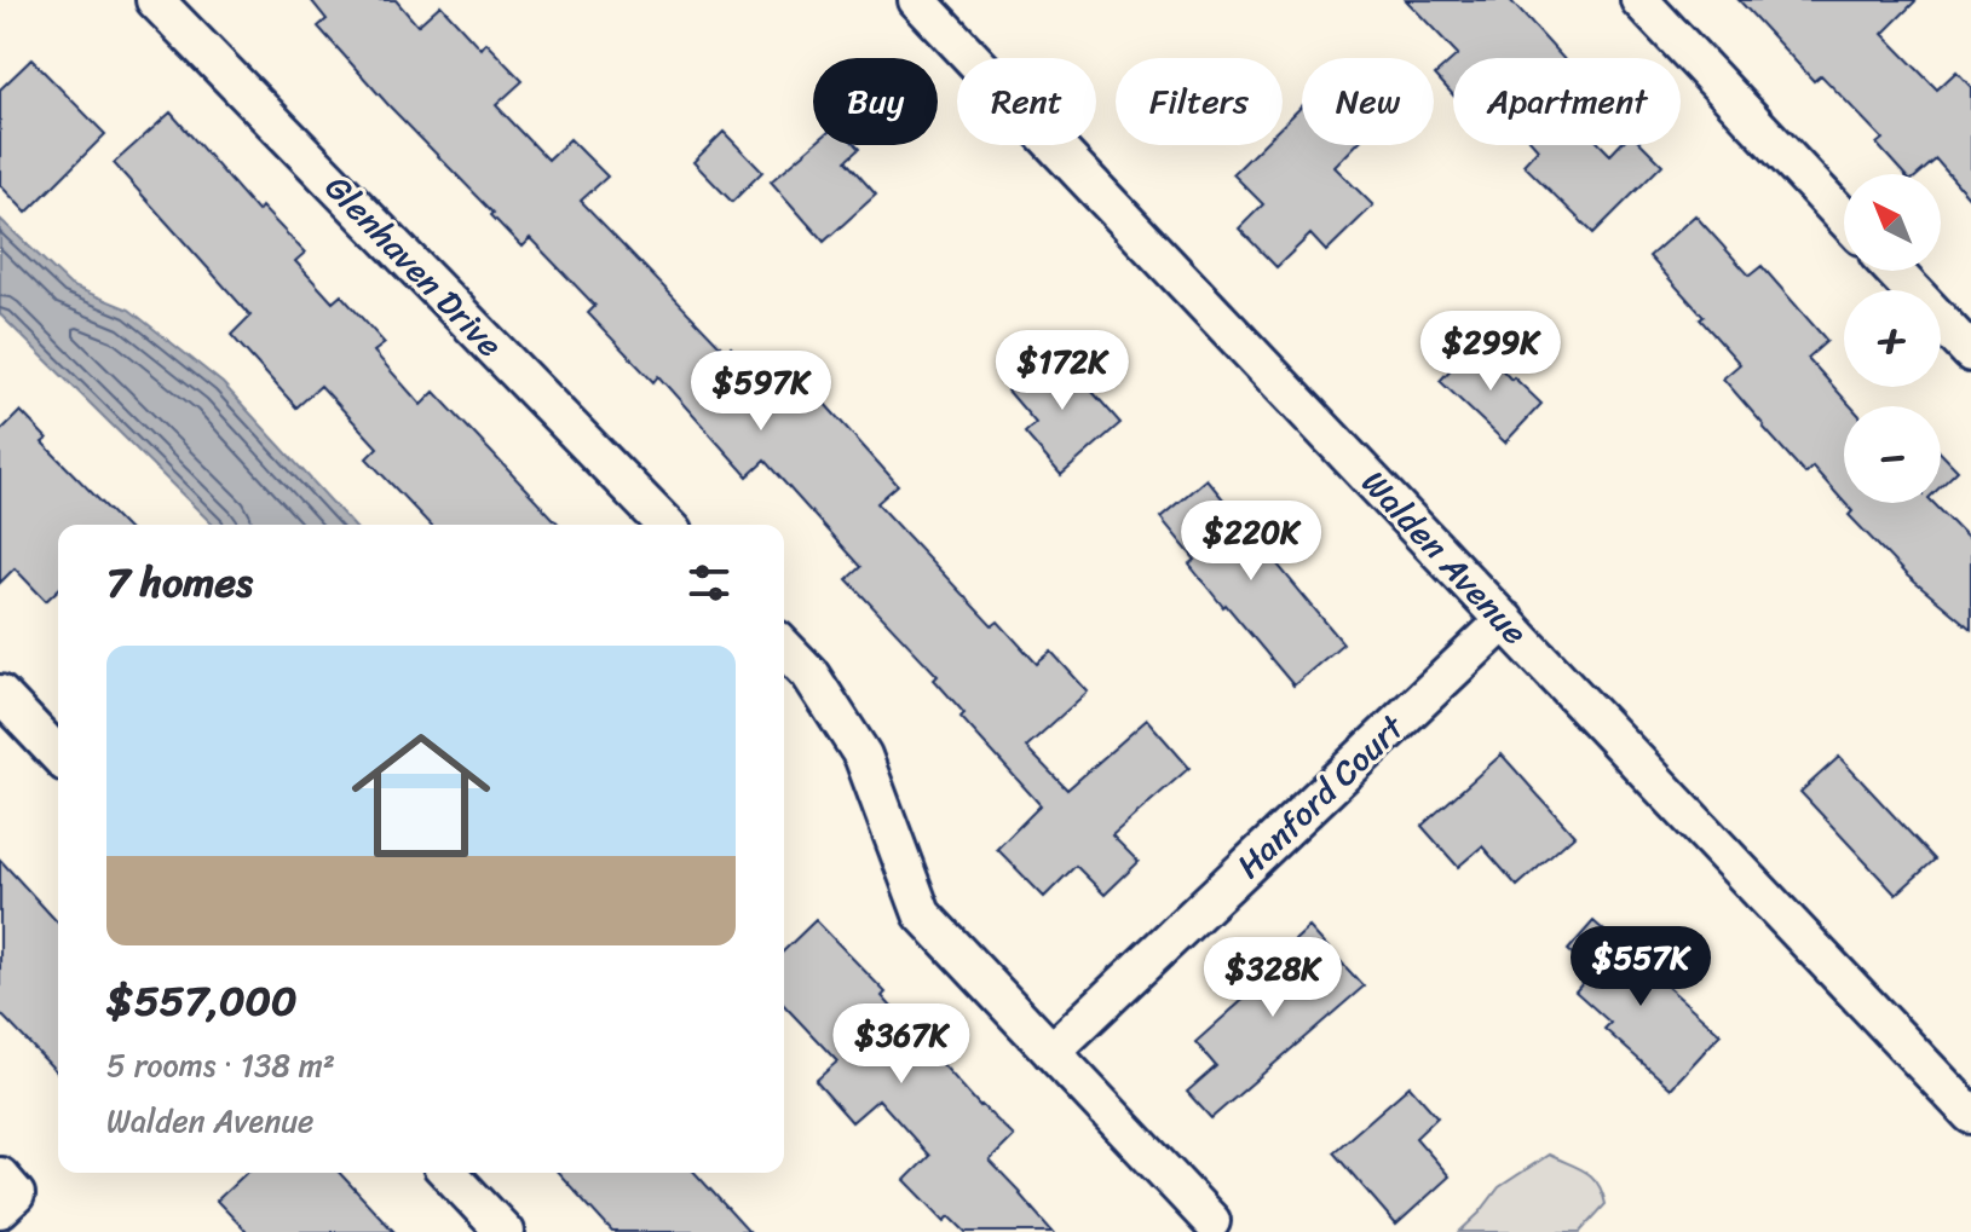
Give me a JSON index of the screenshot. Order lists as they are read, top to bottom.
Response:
{
  "streets": {
    "street": ["Glenhaven Drive", "Walden Avenue", "Hanford Court"]
  },
  "crossings": [
    ["Walden Avenue", "Hanford Court"]
  ],
  "north": "top left",
  "page": {
    "chip": [
      "Buy",
      "Rent",
      "Filters",
      "New",
      "Apartment"
    ],
    "map_buttons": ["+", "−"],
    "price": [
      "$299K",
      "$172K",
      "$597K",
      "$220K",
      "$557K",
      "$328K",
      "$367K"
    ],
    "heading": "7 homes",
    "list": [
      {
        "name": "$557,000",
        "note": "5 rooms · 138 m² · Walden Avenue"
      }
    ]
  }
}
